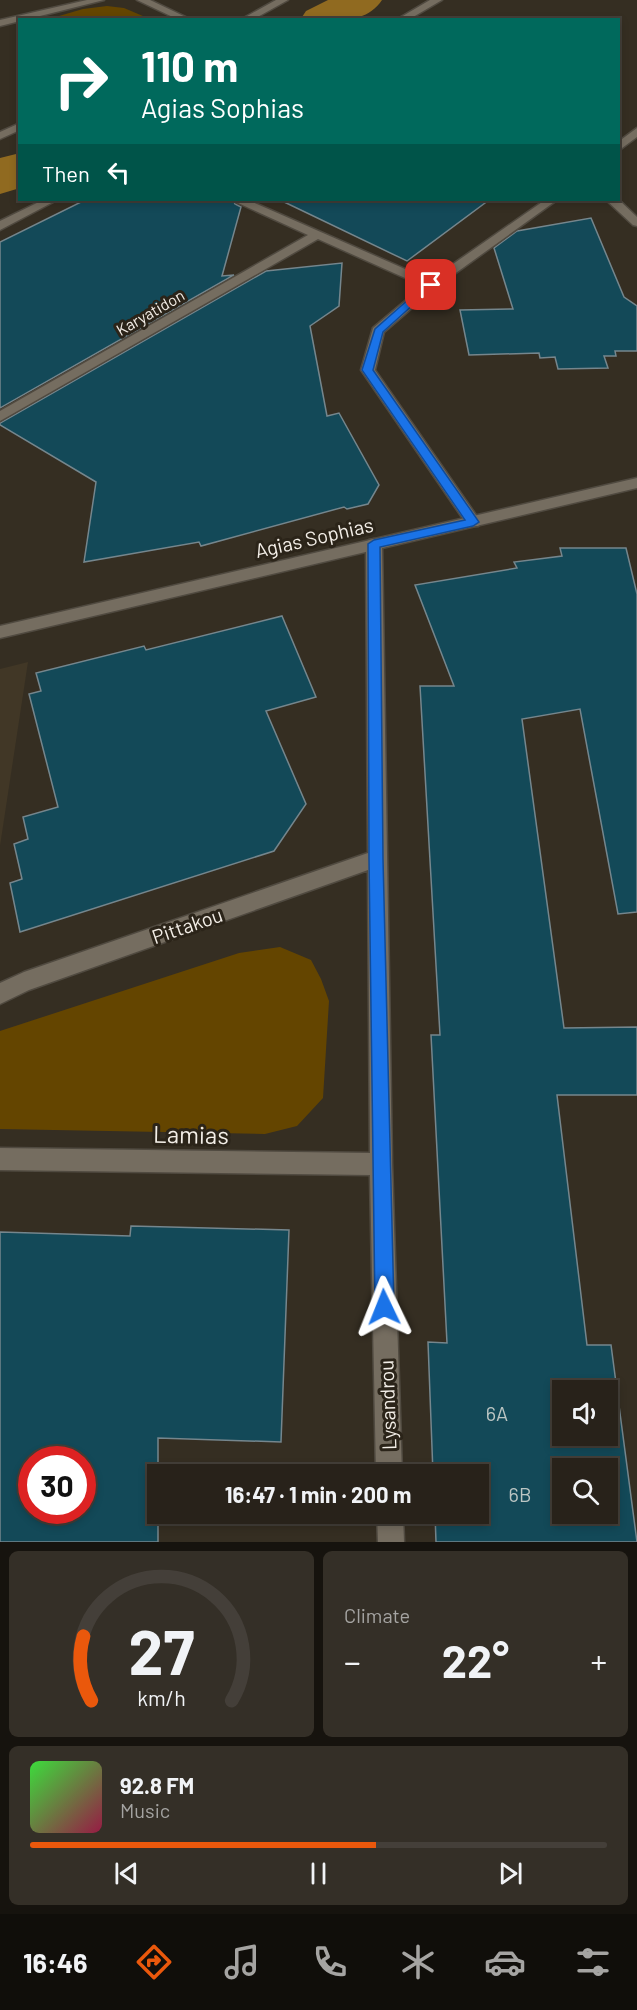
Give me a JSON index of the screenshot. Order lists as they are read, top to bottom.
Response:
{
  "streets": {
    "street": [
      "Karyatidon",
      "Agias Sophias",
      "Pittakou",
      "Lamias",
      "Lysandrou"
    ]
  },
  "crossings": [
    ["Agias Sophias", "Lysandrou"],
    ["Pittakou", "Lysandrou"],
    ["Lamias", "Lysandrou"]
  ],
  "house_numbers": ["6A", "6B"],
  "page": {
    "turn": ["110 m", "Agias Sophias"],
    "then": "Then",
    "limit": "30",
    "trip": "16:47 · 1 min · 200 m",
    "tile": "Climate",
    "heat": ["−", "22°", "+"],
    "song": ["92.8 FM", "Music"],
    "tabs": "16:46",
    "gauge": ["27", "km/h"]
  }
}
